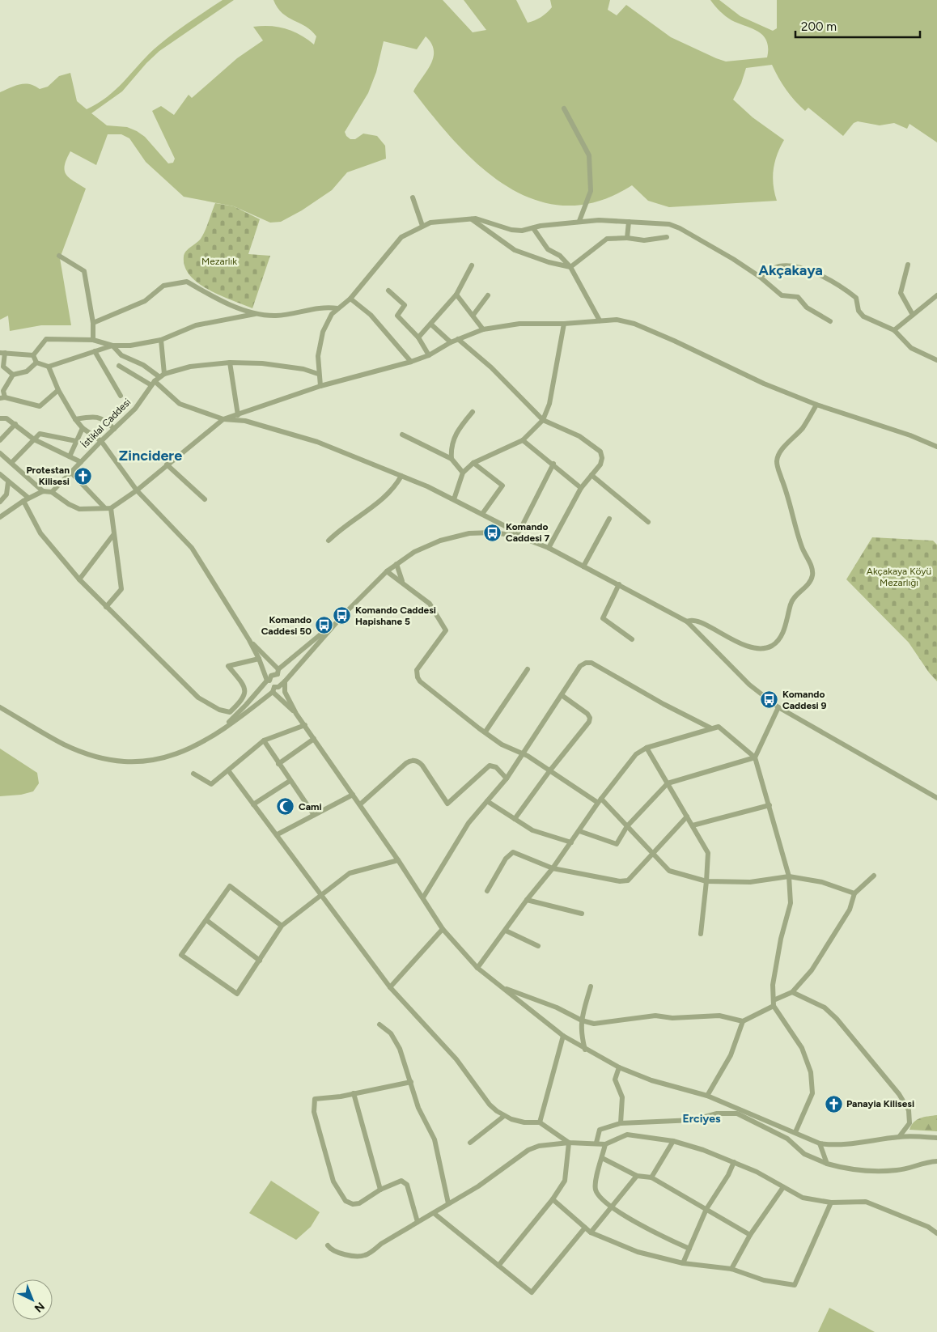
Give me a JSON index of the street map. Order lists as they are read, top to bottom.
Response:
{
  "streets": {
    "street": ["İstiklal Caddesi"]
  },
  "districts": ["Akçakaya", "Zincidere", "Erciyes"],
  "parks": ["Mezarlık", "Akçakaya Köyü Mezarlığı"],
  "places": {
    "church": ["Protestan Kilisesi", "Panayia Kilisesi"],
    "bus stop": [
      "Komando Caddesi 7",
      "Komando Caddesi Hapishane 5",
      "Komando Caddesi 50",
      "Komando Caddesi 9"
    ],
    "mosque": ["Cami"]
  },
  "scale_bar": "200 m",
  "north": "bottom right"
}
